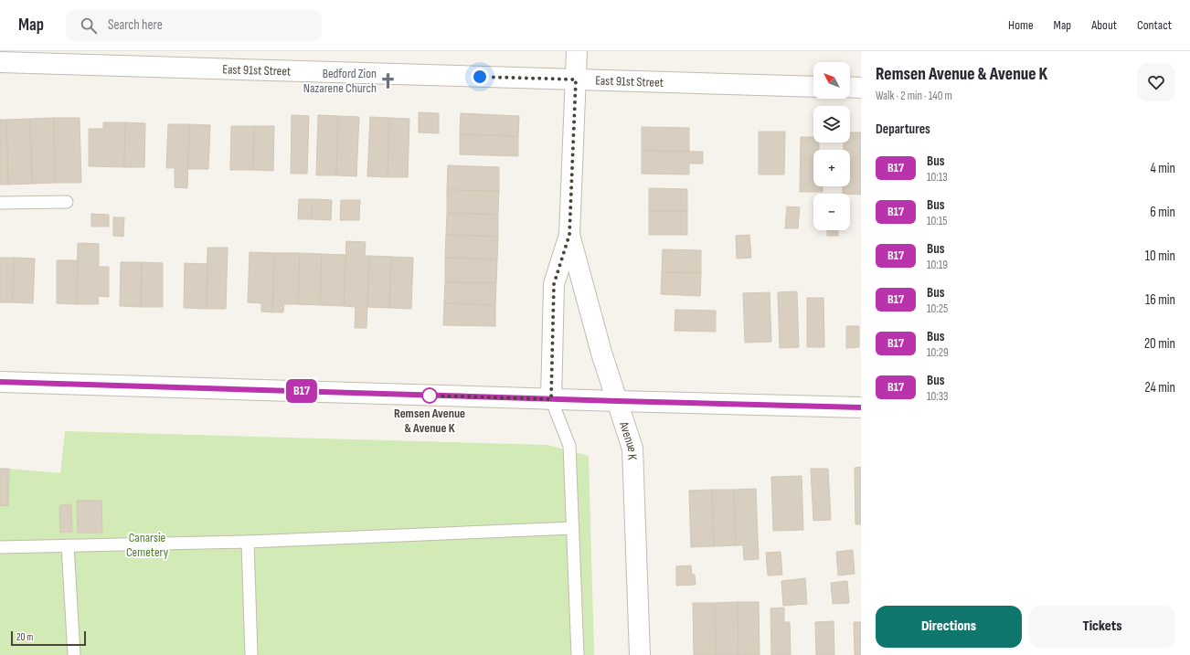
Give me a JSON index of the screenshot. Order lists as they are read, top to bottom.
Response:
{
  "streets": {
    "street": ["East 91st Street", "Avenue K"]
  },
  "crossings": [
    ["East 91st Street", "Avenue K"]
  ],
  "parks": ["Canarsie Cemetery"],
  "places": {
    "church": ["Bedford Zion Nazarene Church"],
    "other": ["Remsen Avenue & Avenue K"]
  },
  "lines": ["bus line B17"],
  "scale_bar": "20 m",
  "north": "top left",
  "page": {
    "header": "Map",
    "search": "Search here",
    "nav": [
      "Home",
      "Map",
      "About",
      "Contact"
    ],
    "on_map": "B17",
    "heading": [
      ["Remsen Avenue & Avenue K", "Walk · 2 min · 140 m"],
      "Departures"
    ],
    "map_buttons": ["+", "−"],
    "list": [
      {
        "mark": "B17",
        "name": "Bus",
        "note": "10:13",
        "value": "4 min"
      },
      {
        "mark": "B17",
        "name": "Bus",
        "note": "10:15",
        "value": "6 min"
      },
      {
        "mark": "B17",
        "name": "Bus",
        "note": "10:19",
        "value": "10 min"
      },
      {
        "mark": "B17",
        "name": "Bus",
        "note": "10:25",
        "value": "16 min"
      },
      {
        "mark": "B17",
        "name": "Bus",
        "note": "10:29",
        "value": "20 min"
      },
      {
        "mark": "B17",
        "name": "Bus",
        "note": "10:33",
        "value": "24 min"
      }
    ],
    "buttons": ["Directions", "Tickets"],
    "scale": "20 m"
  }
}
